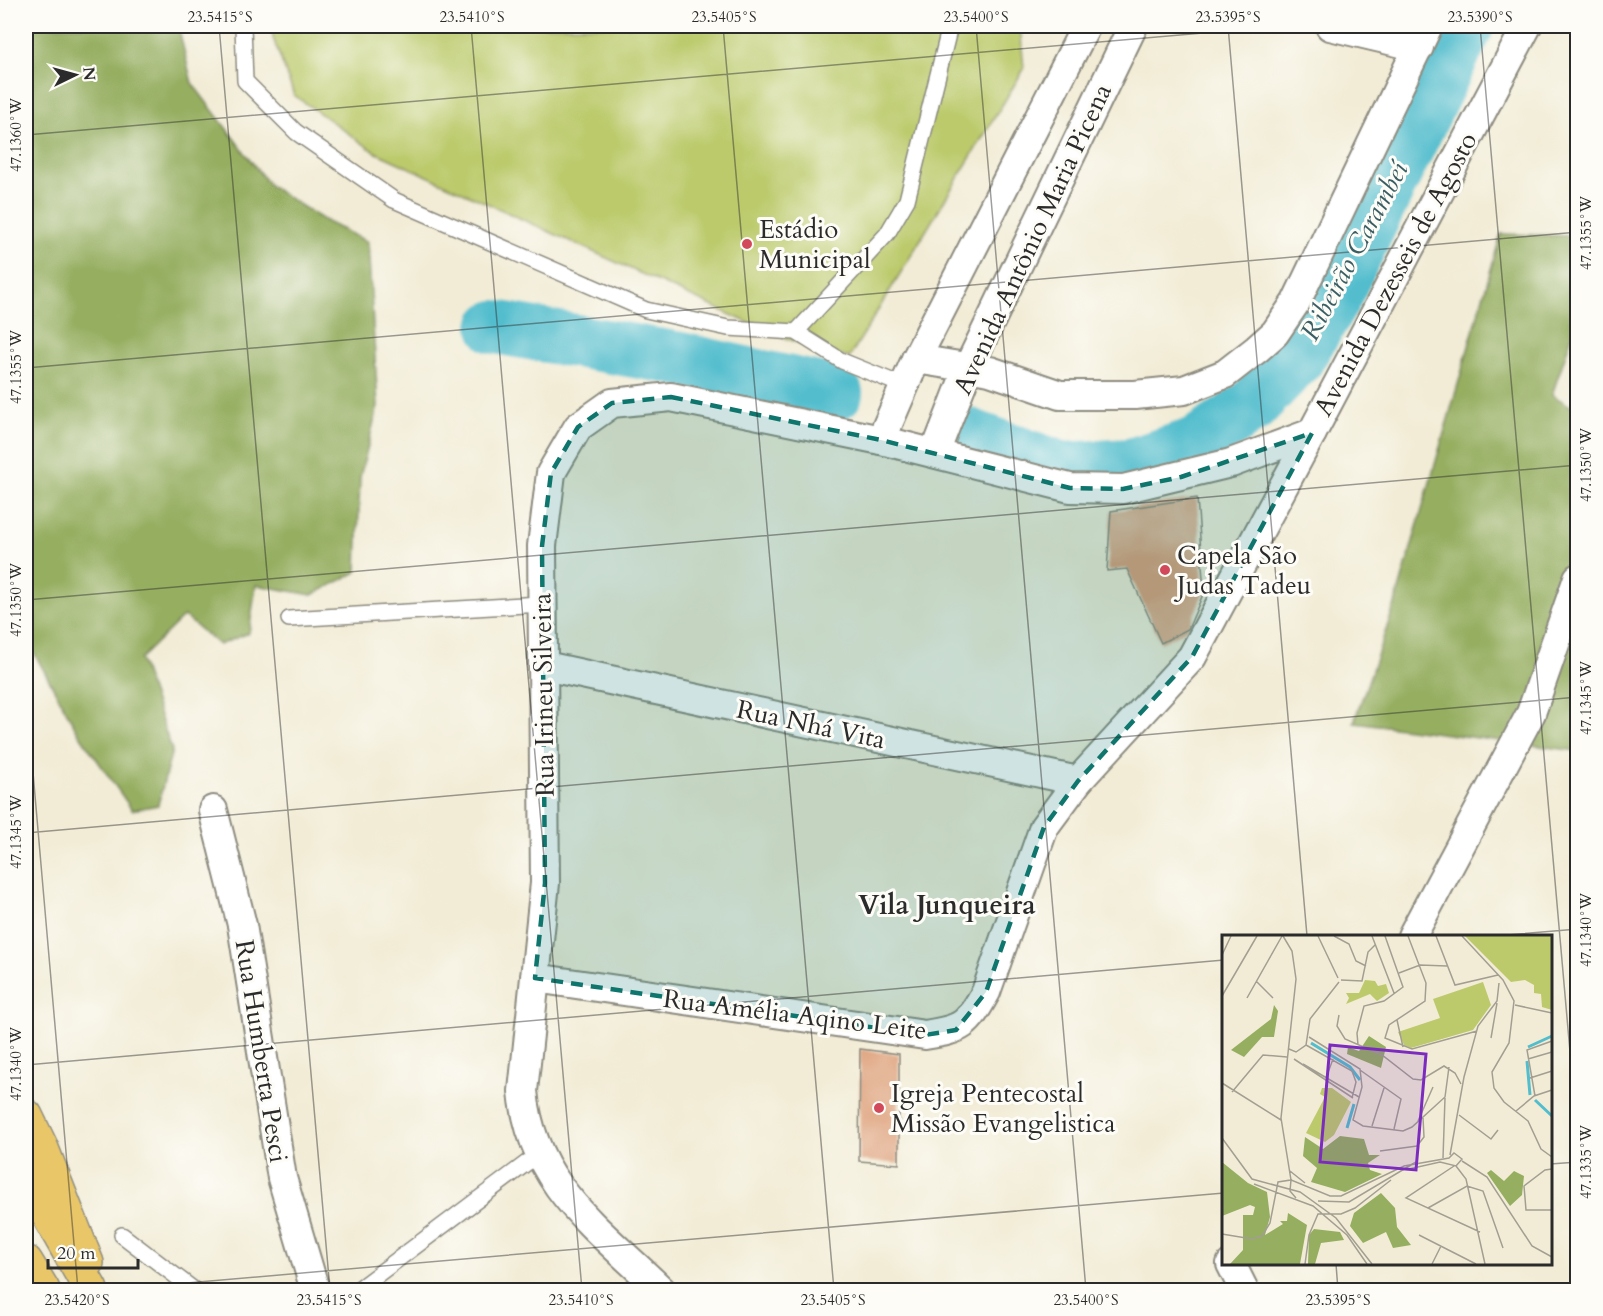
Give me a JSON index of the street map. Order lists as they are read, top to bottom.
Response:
{
  "streets": {
    "street": [
      "Avenida Antônio Maria Picena",
      "Avenida Dezesseis de Agosto",
      "Rua Irineu Silveira",
      "Rua Nhá Vita",
      "Rua Amélia Aqino Leite",
      "Rua Humberta Pesci"
    ]
  },
  "crossings": [
    ["Avenida Antônio Maria Picena", "Avenida Dezesseis de Agosto"],
    ["Avenida Antônio Maria Picena", "Rua Irineu Silveira"],
    ["Avenida Dezesseis de Agosto", "Rua Irineu Silveira"],
    ["Avenida Dezesseis de Agosto", "Rua Amélia Aqino Leite"],
    ["Rua Irineu Silveira", "Rua Nhá Vita"],
    ["Rua Irineu Silveira", "Rua Amélia Aqino Leite"],
    ["Rua Nhá Vita", "Rua Amélia Aqino Leite"]
  ],
  "districts": ["Vila Junqueira"],
  "water": ["Ribeirão Carambeí"],
  "places": ["Estádio Municipal", "Capela São Judas Tadeu", "Igreja Pentecostal Missão Evangelistica"],
  "scale_bar": "20 m",
  "north": "right",
  "coordinates": [
    "23.5415°S",
    "23.5410°S",
    "23.5405°S",
    "23.5400°S",
    "23.5395°S",
    "23.5390°S",
    "47.1360°W",
    "47.1355°W",
    "47.1350°W",
    "47.1345°W",
    "47.1340°W",
    "47.1335°W",
    "23.5420°S"
  ]
}
